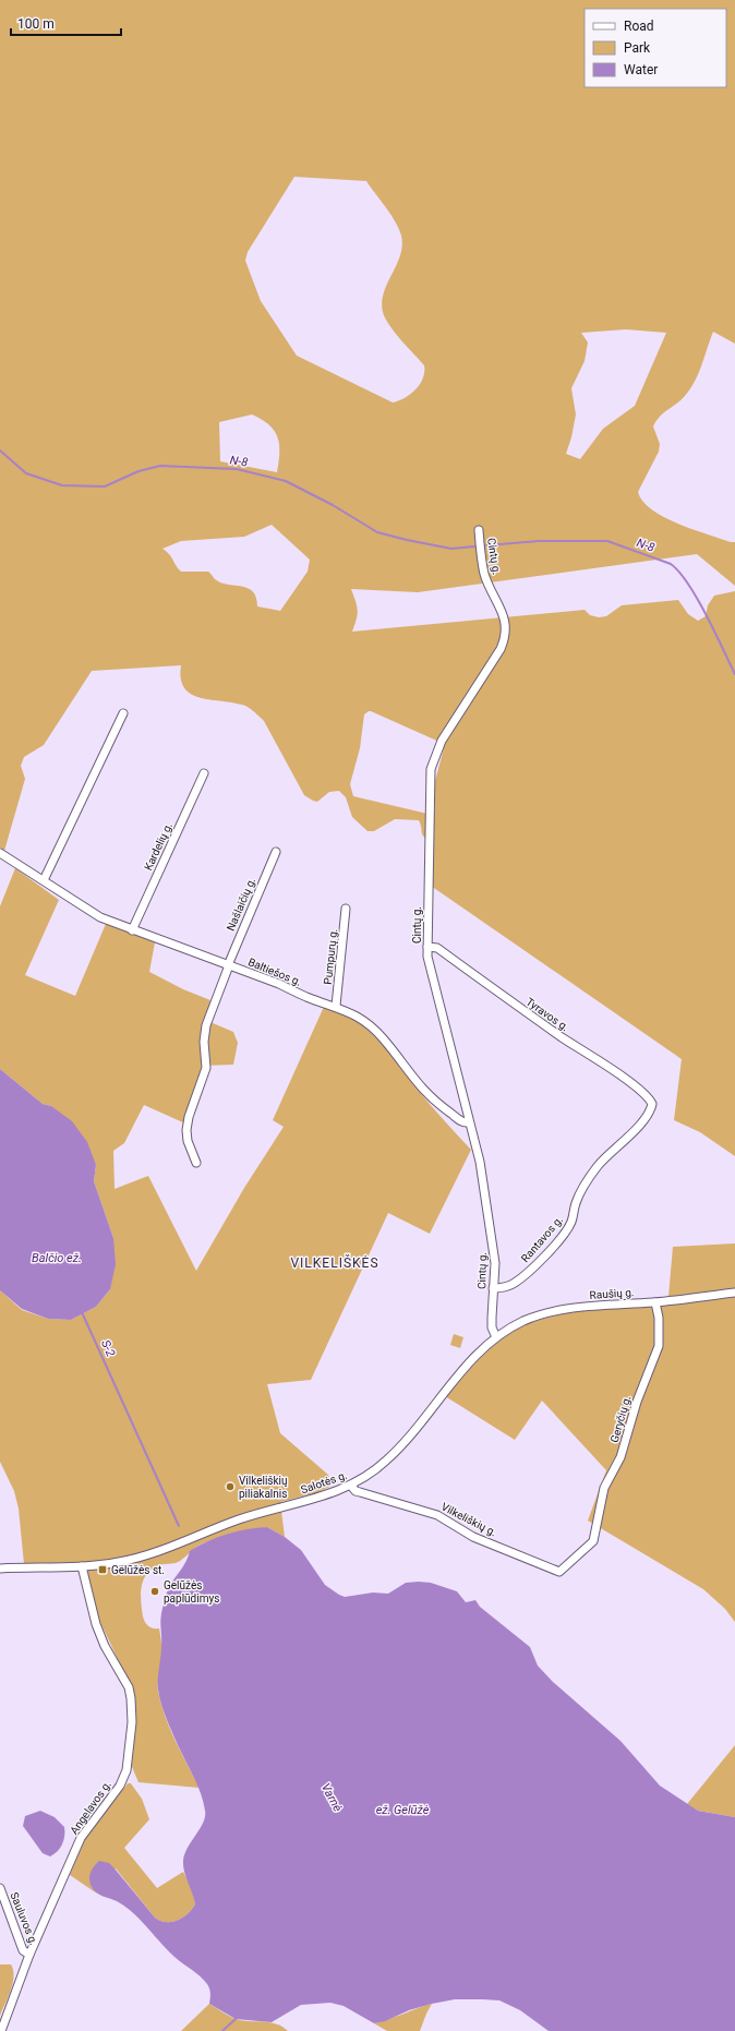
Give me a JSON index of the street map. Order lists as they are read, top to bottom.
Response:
{
  "streets": {
    "street": [
      "Cintų g.",
      "Kardelių g.",
      "Našlaičių g.",
      "Pumpurų g.",
      "Baltiešos g.",
      "Tyravos g.",
      "Rantavos g.",
      "Raušių g.",
      "Geryčių g.",
      "Salotės g.",
      "Vilkeliškių g.",
      "Angelavos g.",
      "Sauluvos g."
    ]
  },
  "crossings": [
    ["Cintų g.", "Baltiešos g."],
    ["Cintų g.", "Tyravos g."],
    ["Cintų g.", "Rantavos g."],
    ["Cintų g.", "Raušių g."],
    ["Cintų g.", "Salotės g."],
    ["Kardelių g.", "Baltiešos g."],
    ["Našlaičių g.", "Baltiešos g."],
    ["Pumpurų g.", "Baltiešos g."],
    ["Tyravos g.", "Rantavos g."],
    ["Raušių g.", "Geryčių g."],
    ["Raušių g.", "Salotės g."],
    ["Geryčių g.", "Vilkeliškių g."],
    ["Salotės g.", "Vilkeliškių g."],
    ["Salotės g.", "Angelavos g."],
    ["Angelavos g.", "Sauluvos g."]
  ],
  "districts": ["VILKELIŠKĖS"],
  "water": [
    "N-8",
    "Balčio ež.",
    "S-2",
    "Varnė",
    "ež. Gelūžė"
  ],
  "places": {
    "other": ["Vilkeliškių piliakalnis", "Gelūžės paplūdimys"],
    "transit": ["Gelūžės st."]
  },
  "legend": ["Road", "Park", "Water"],
  "scale_bar": "100 m"
}
